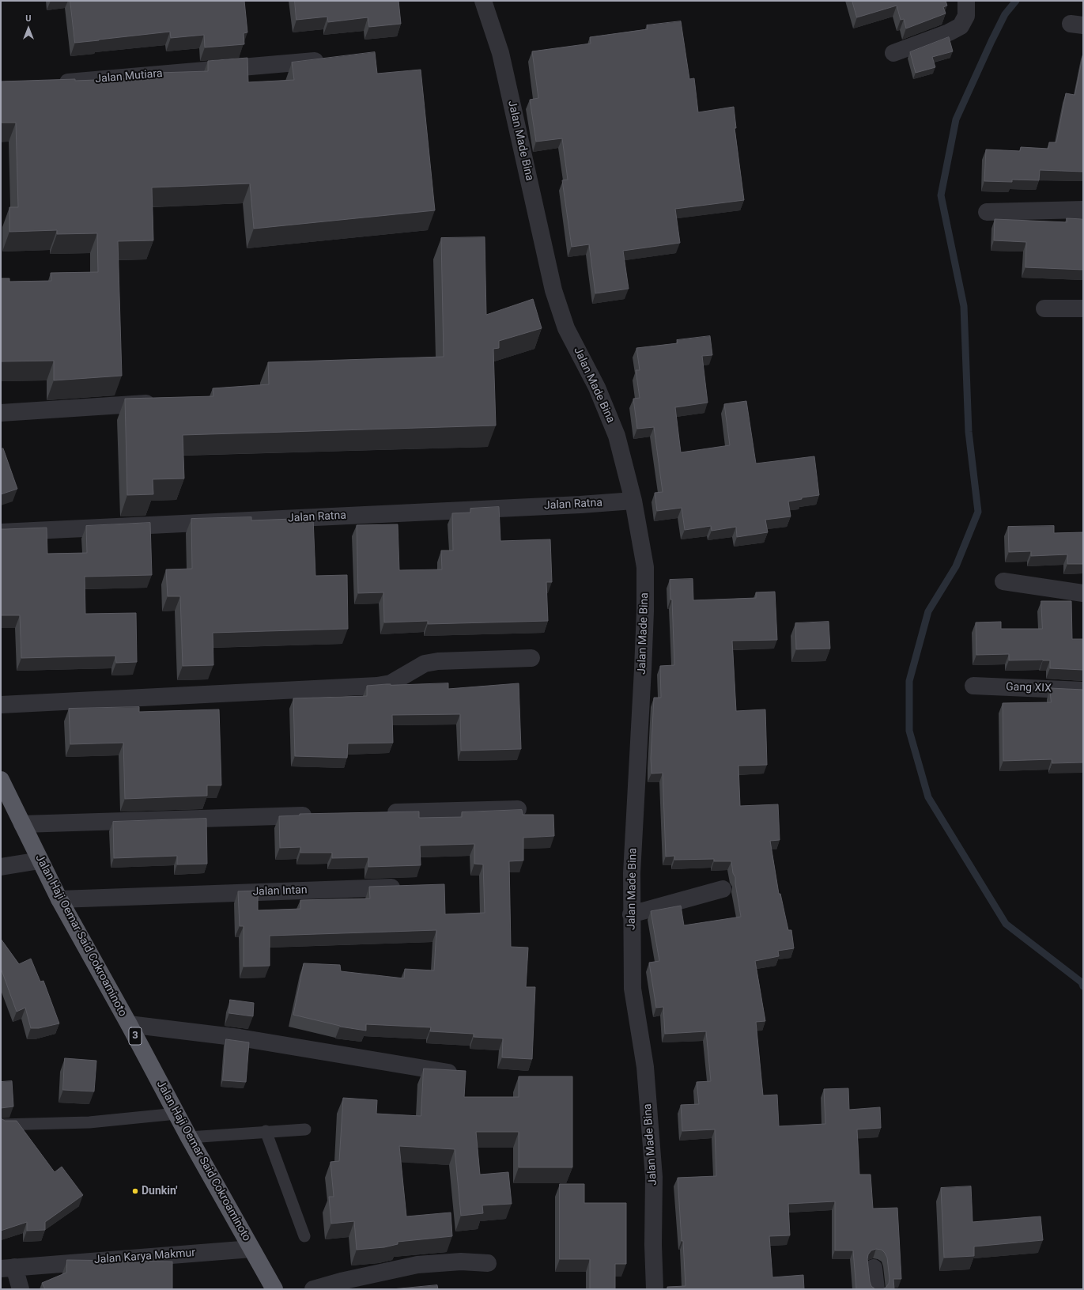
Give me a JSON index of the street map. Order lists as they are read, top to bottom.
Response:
{
  "streets": {
    "highway": ["Jalan Haji Oemar Said Cokroaminoto", "3"],
    "street": [
      "Jalan Mutiara",
      "Jalan Made Bina",
      "Jalan Ratna",
      "Gang XIX",
      "Jalan Intan",
      "Jalan Karya Makmur"
    ]
  },
  "crossings": [
    ["Jalan Made Bina", "Jalan Ratna"],
    ["Jalan Intan", "Jalan Haji Oemar Said Cokroaminoto"],
    ["Jalan Haji Oemar Said Cokroaminoto", "Jalan Karya Makmur"]
  ],
  "places": ["Dunkin'"],
  "north": "top"
}
